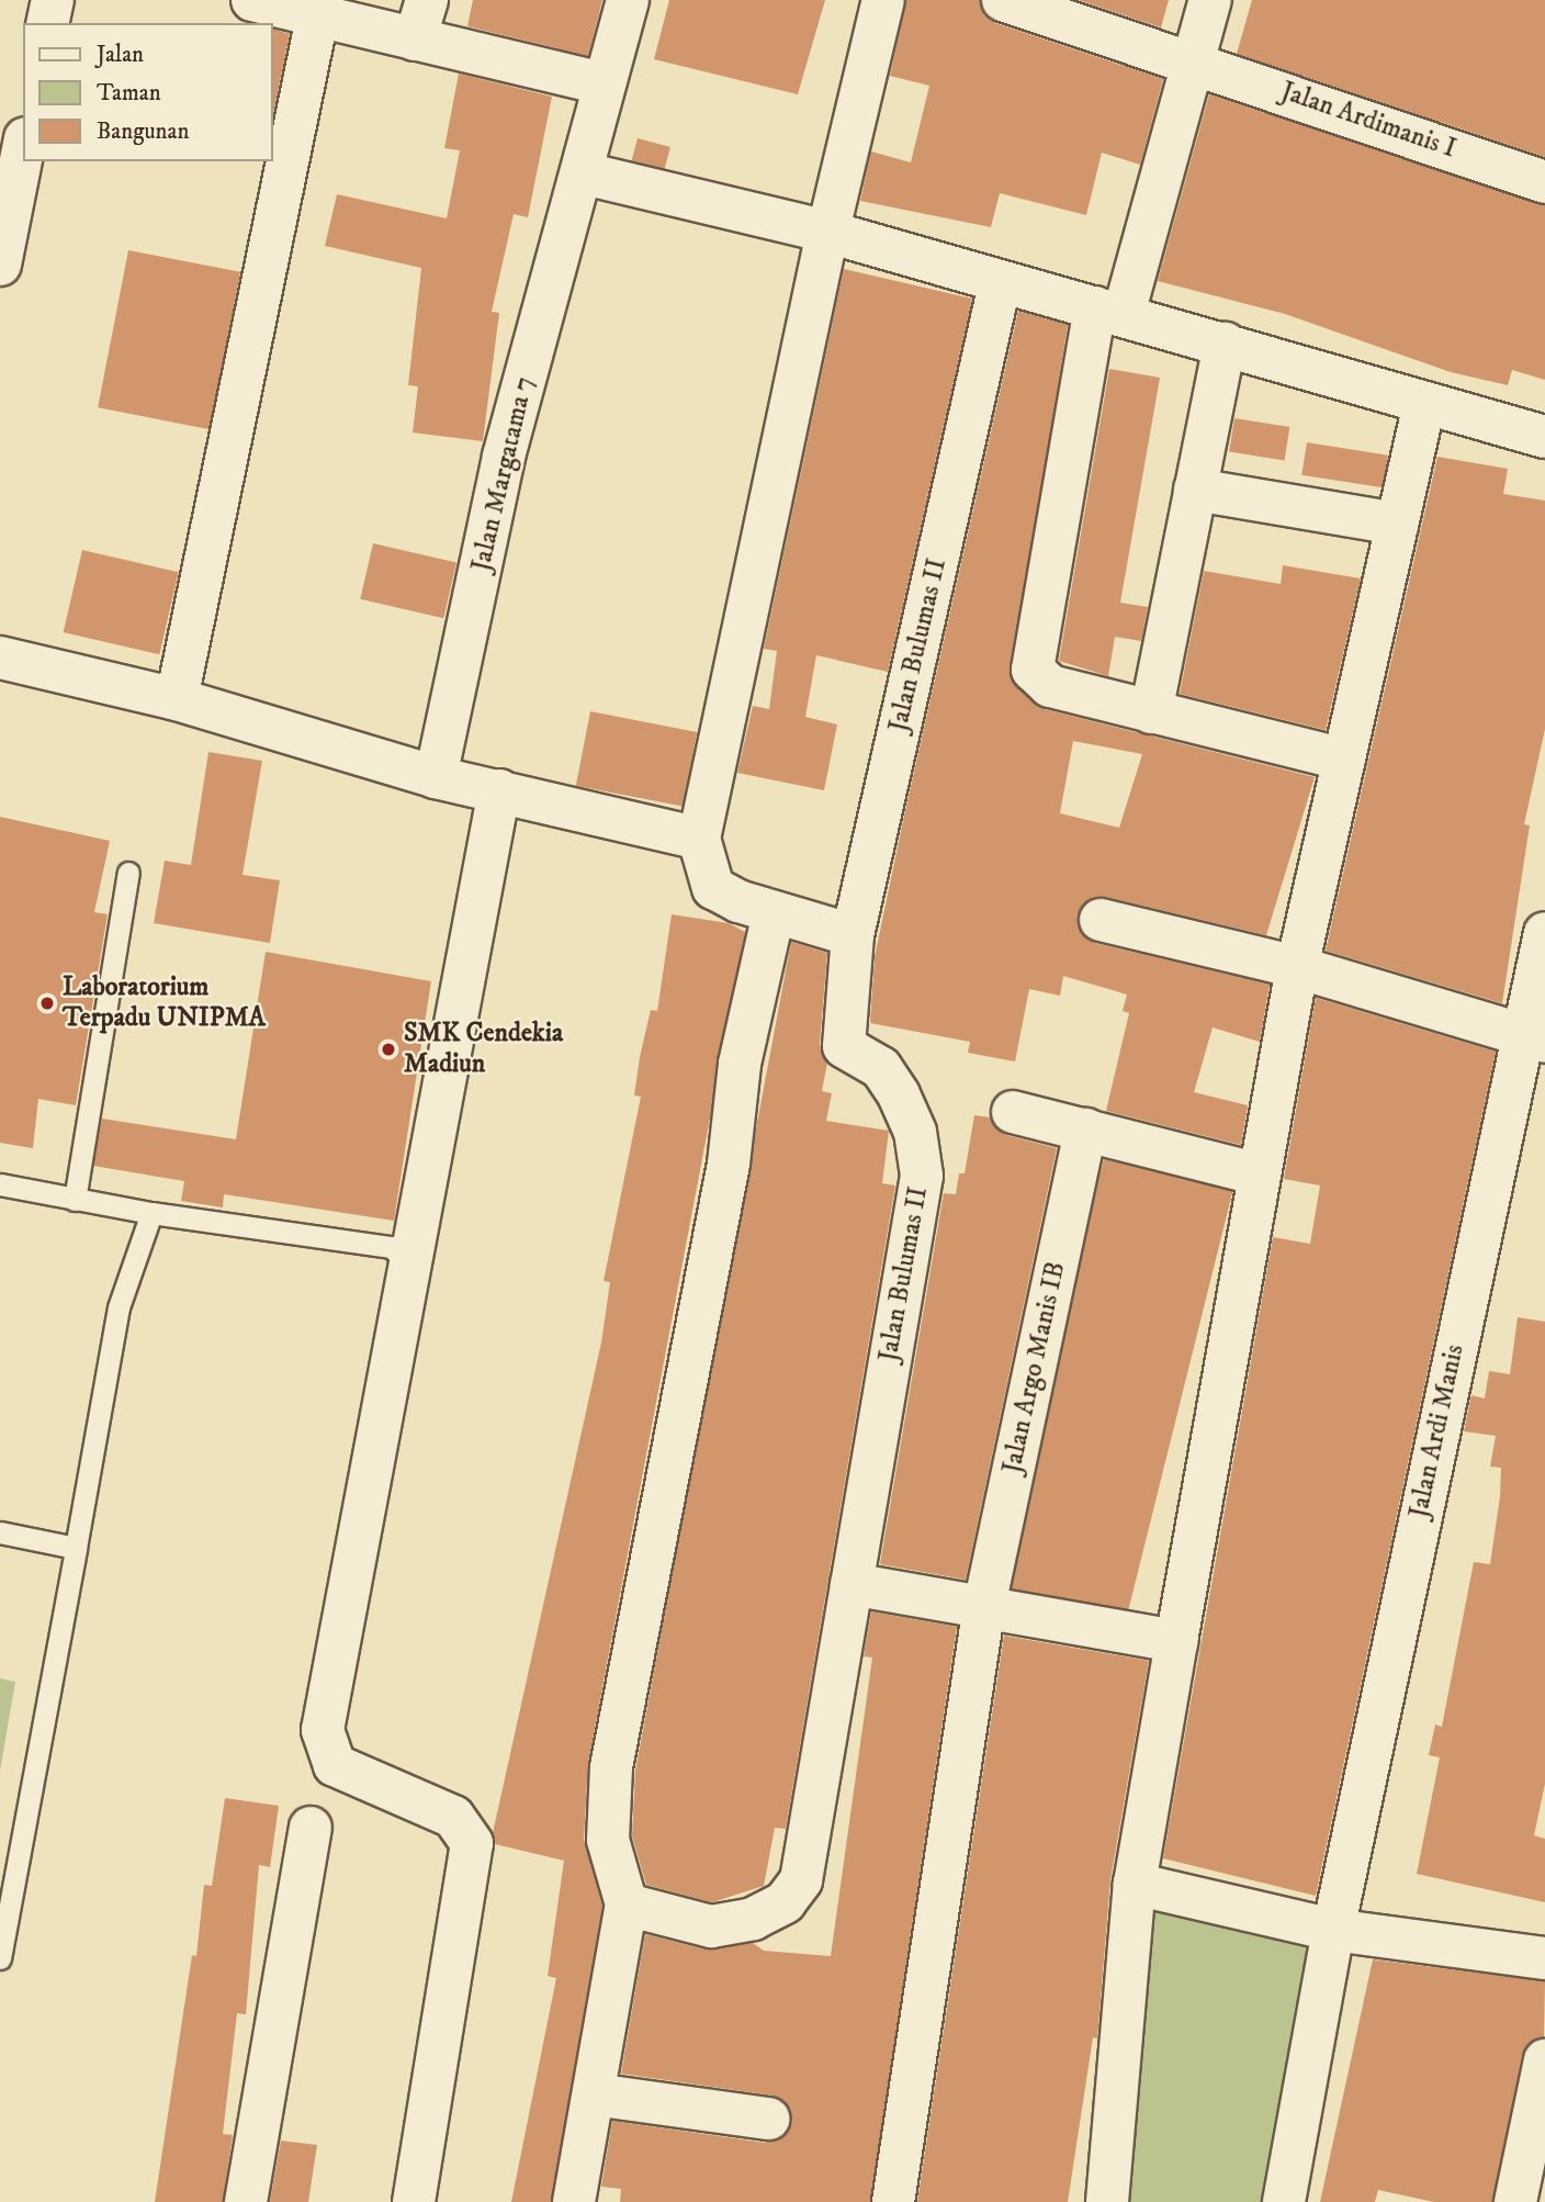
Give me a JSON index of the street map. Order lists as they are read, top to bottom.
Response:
{
  "streets": {
    "street": [
      "Jalan Ardimanis I",
      "Jalan Margatama 7",
      "Jalan Bulumas II",
      "Jalan Argo Manis IB",
      "Jalan Ardi Manis"
    ]
  },
  "places": ["Laboratorium Terpadu UNIPMA", "SMK Cendekia Madiun"],
  "legend": ["Jalan", "Taman", "Bangunan"]
}
